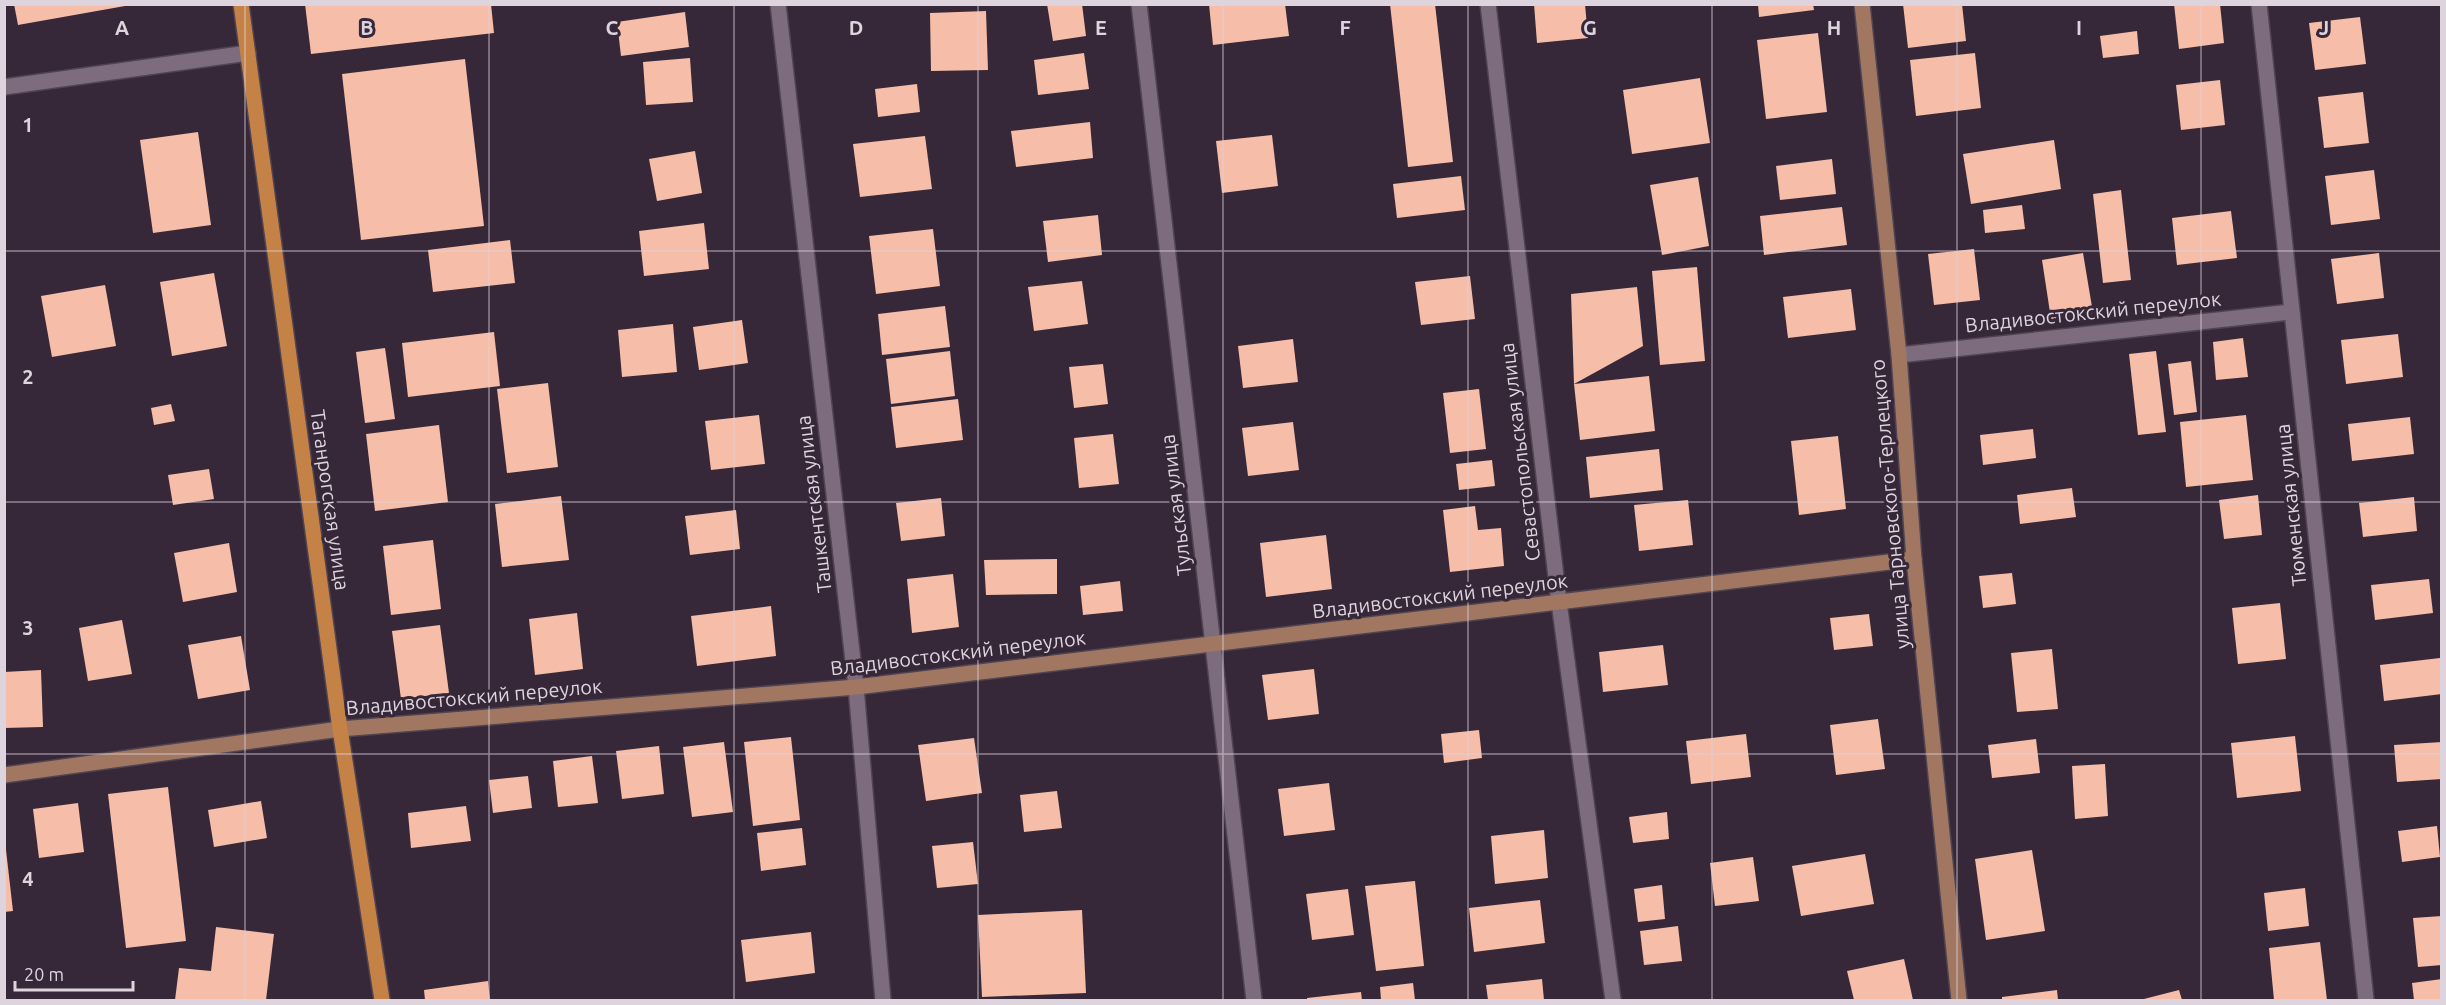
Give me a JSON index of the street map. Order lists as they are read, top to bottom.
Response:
{
  "streets": {
    "main road": ["Таганрогская улица"],
    "street": [
      "Владивостокский переулок",
      "Севастопольская улица",
      "Ташкентская улица",
      "улица Тарновского-Терлецкого",
      "Тульская улица",
      "Тюменская улица"
    ]
  },
  "crossings": [
    ["Владивостокский переулок", "Севастопольская улица"],
    ["Владивостокский переулок", "Таганрогская улица"],
    ["Владивостокский переулок", "Ташкентская улица"],
    ["Владивостокский переулок", "улица Тарновского-Терлецкого"],
    ["Владивостокский переулок", "Тульская улица"],
    ["Владивостокский переулок", "Тюменская улица"]
  ],
  "scale_bar": "20 m",
  "grid": {
    "columns": [
      "A",
      "B",
      "C",
      "D",
      "E",
      "F",
      "G",
      "H",
      "I",
      "J"
    ],
    "rows": [
      "1",
      "2",
      "3",
      "4"
    ]
  }
}
